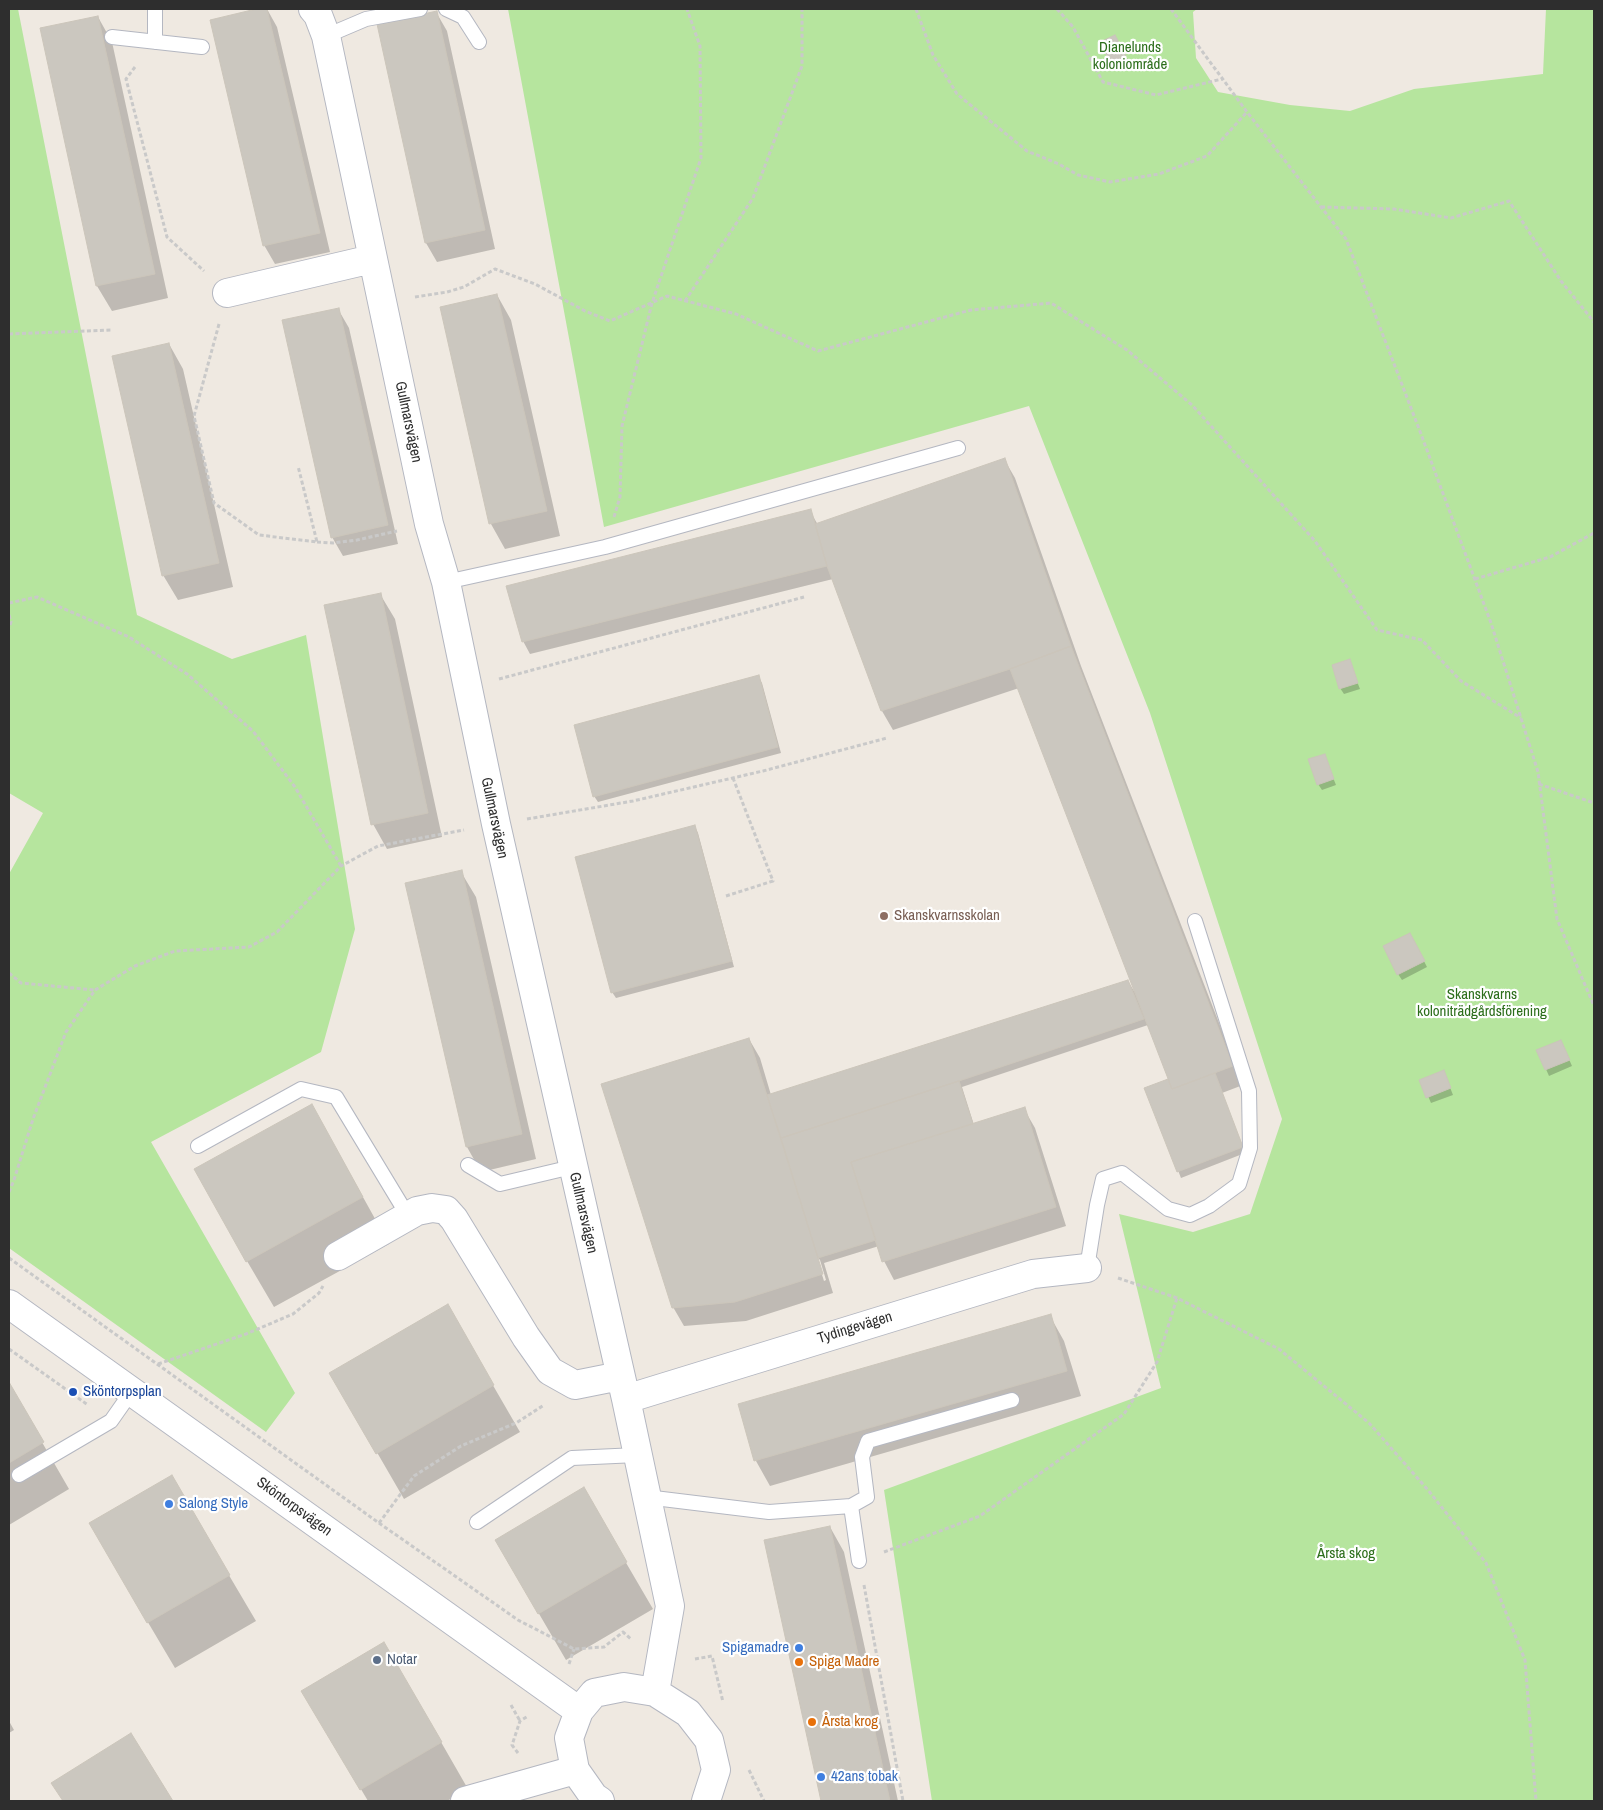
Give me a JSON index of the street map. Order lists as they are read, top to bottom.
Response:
{
  "streets": {
    "street": ["Gullmarsvägen", "Tydingevägen", "Sköntorpsvägen"]
  },
  "crossings": [
    ["Gullmarsvägen", "Tydingevägen"]
  ],
  "parks": ["Dianelunds koloniområde", "Skanskvarns koloniträdgårdsförening", "Årsta skog"],
  "places": [
    "Skanskvarnsskolan",
    "Sköntorpsplan",
    "Salong Style",
    "Spigamadre",
    "Notar",
    "Spiga Madre",
    "Årsta krog",
    "42ans tobak"
  ]
}
